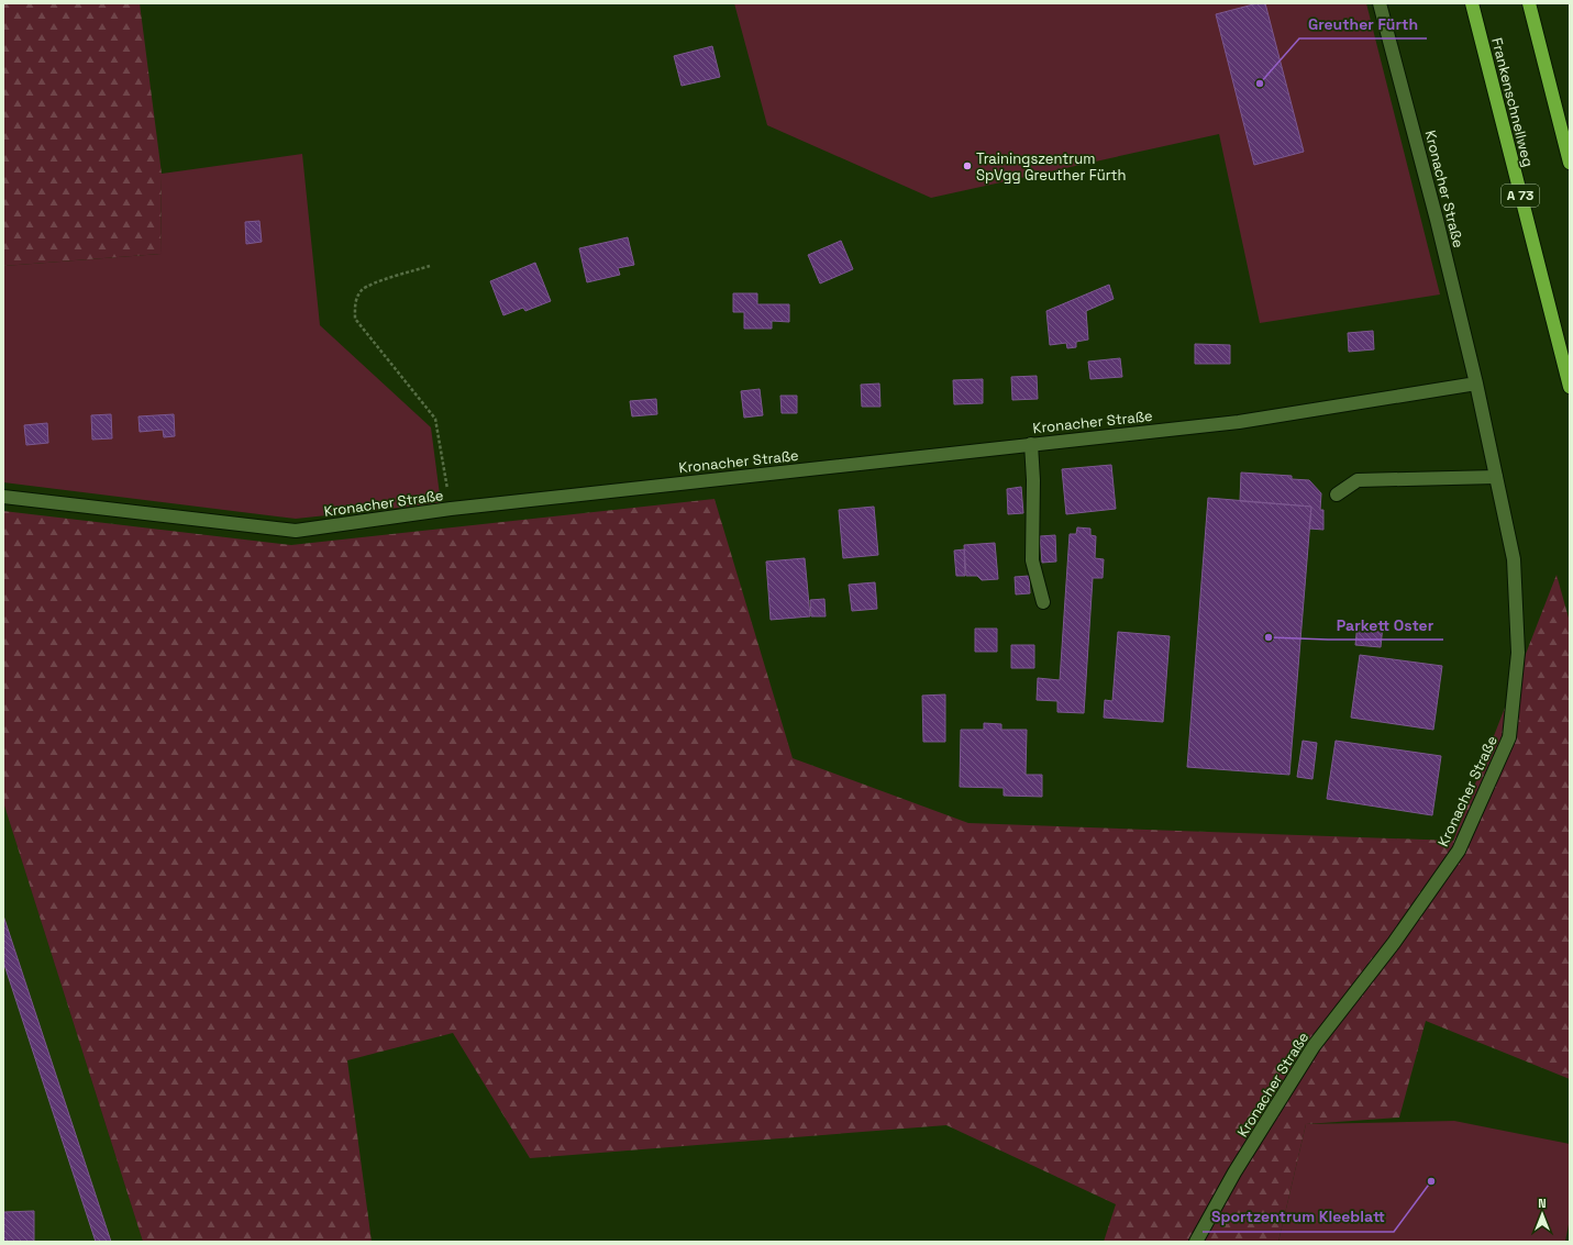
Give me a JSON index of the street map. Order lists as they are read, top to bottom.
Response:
{
  "streets": {
    "highway": ["Frankenschnellweg", "A 73"],
    "street": ["Kronacher Straße"]
  },
  "places": [
    "Greuther Fürth",
    "Trainingszentrum SpVgg Greuther Fürth",
    "Parkett Oster",
    "Sportzentrum Kleeblatt"
  ],
  "north": "top"
}
